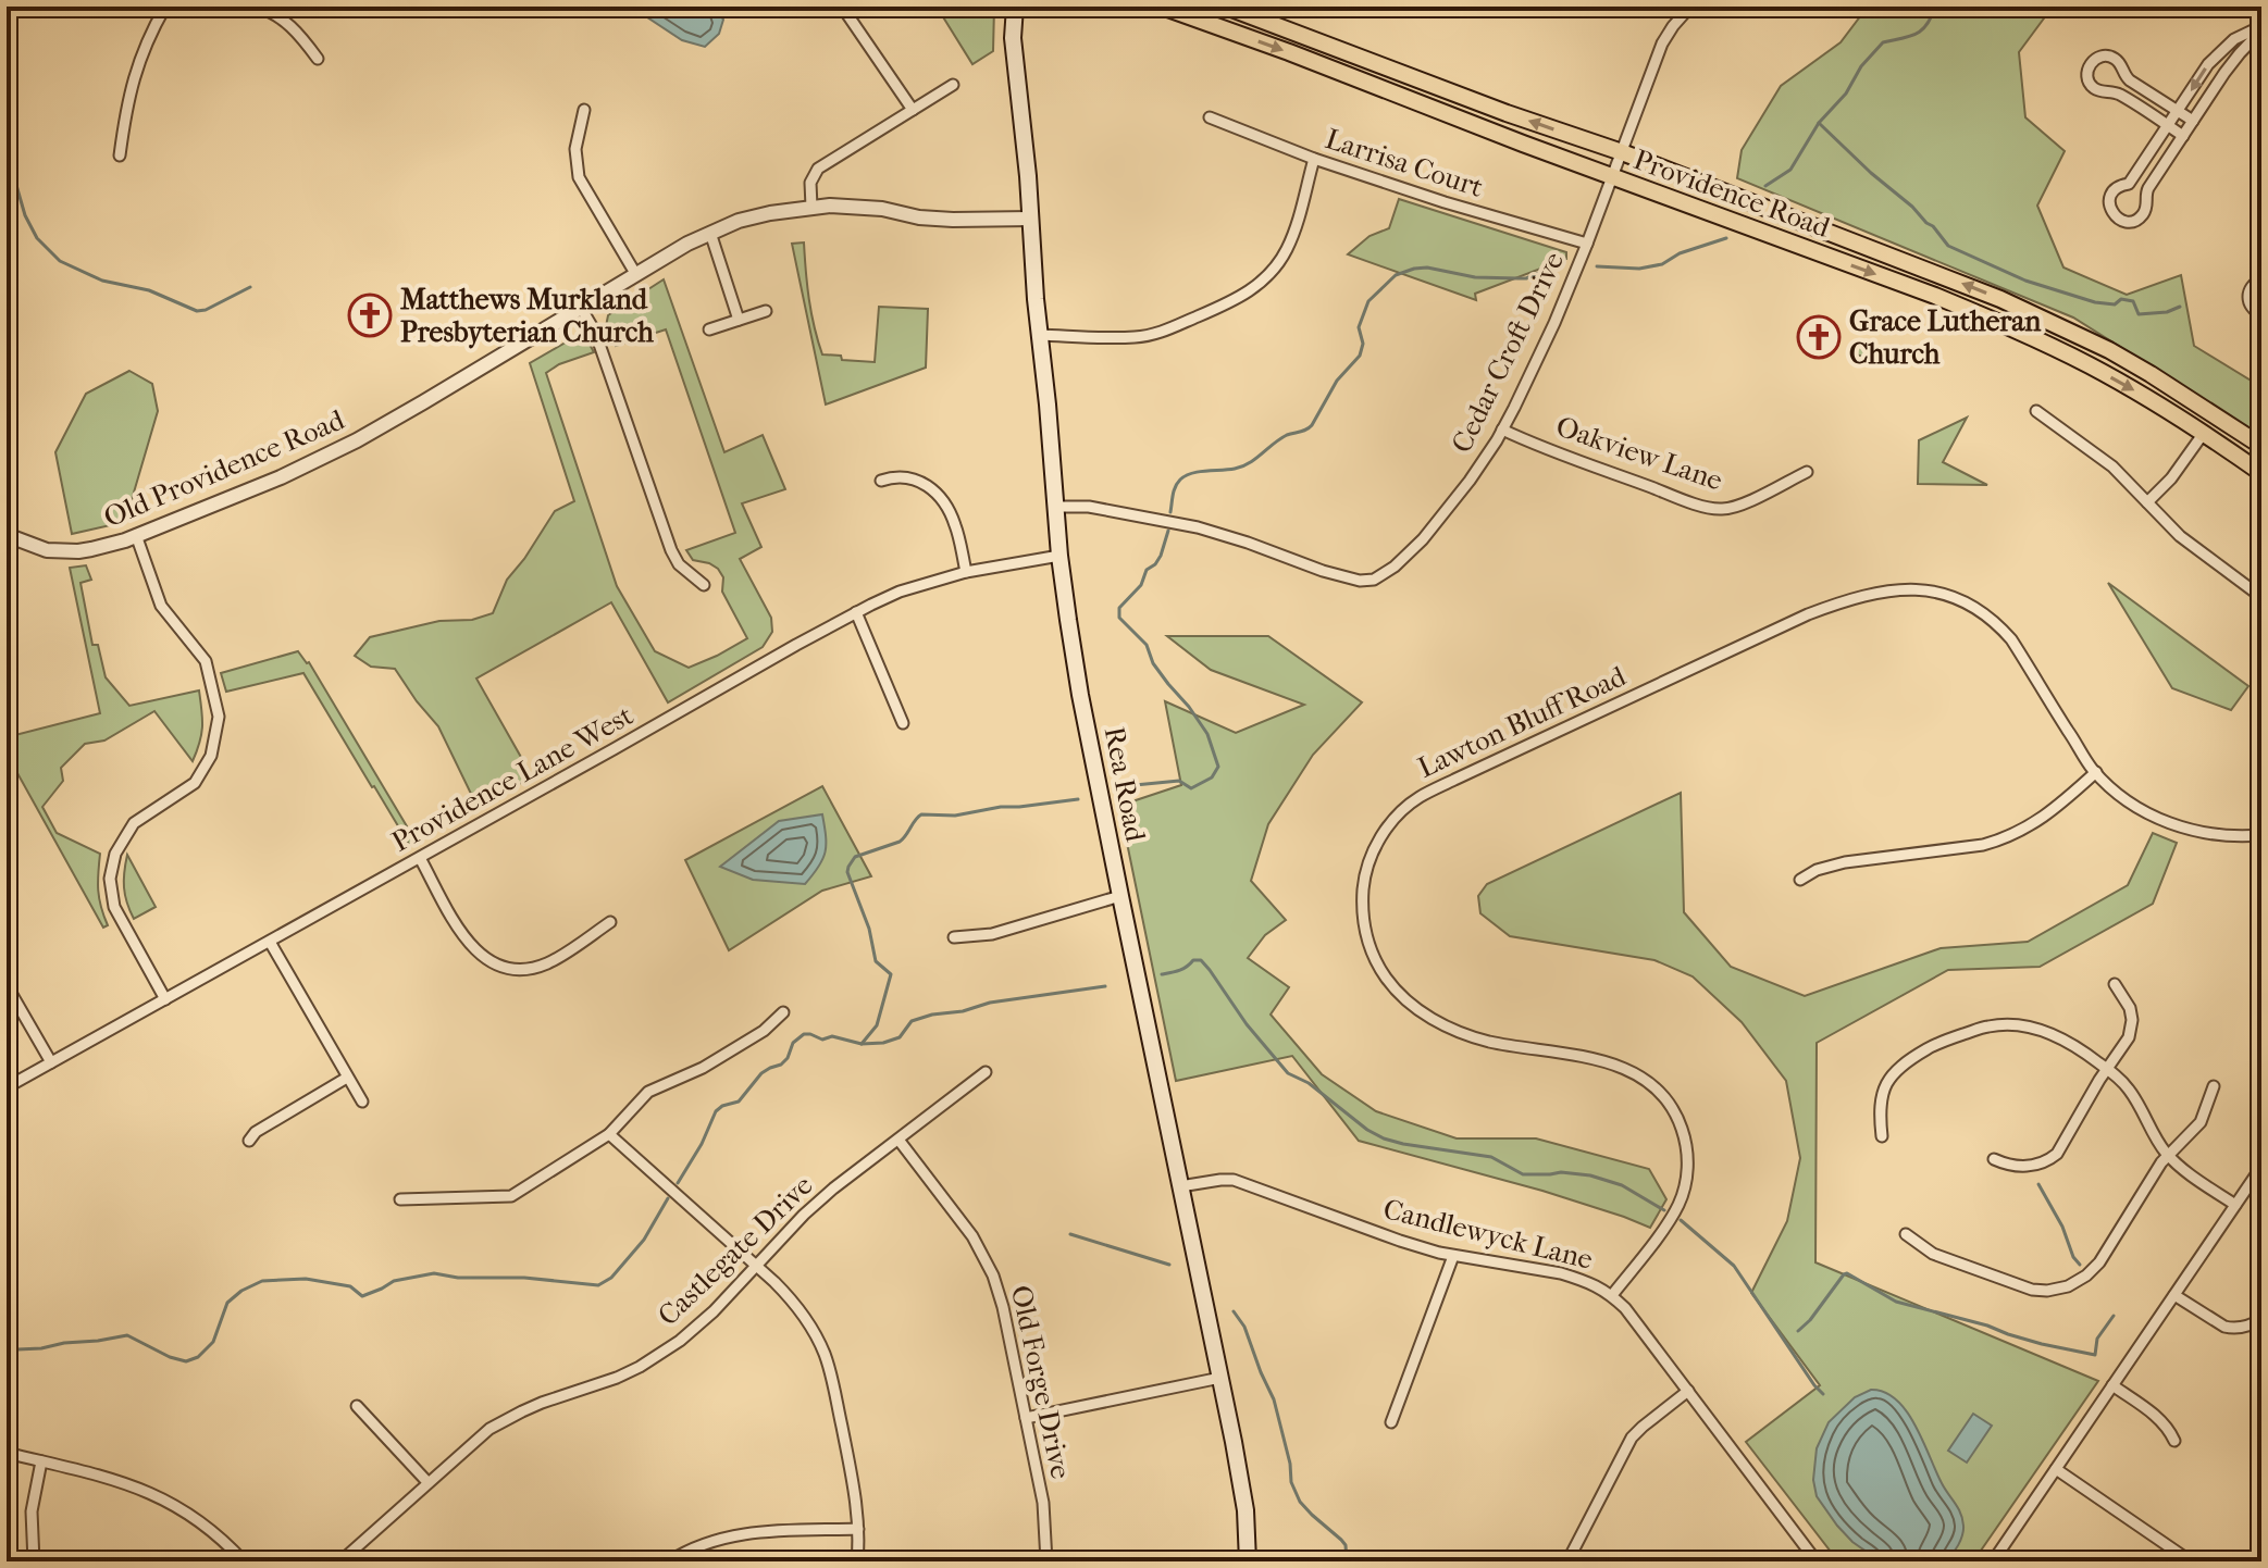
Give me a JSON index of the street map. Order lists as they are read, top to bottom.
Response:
{
  "streets": {
    "main road": ["Providence Road", "Rea Road"],
    "street": [
      "Larrisa Court",
      "Cedar Croft Drive",
      "Oakview Lane",
      "Old Providence Road",
      "Lawton Bluff Road",
      "Providence Lane West",
      "Candlewyck Lane",
      "Castlegate Drive",
      "Old Forge Drive"
    ]
  },
  "crossings": [
    ["Larrisa Court", "Cedar Croft Drive"],
    ["Providence Road", "Cedar Croft Drive"],
    ["Cedar Croft Drive", "Oakview Lane"],
    ["Cedar Croft Drive", "Rea Road"],
    ["Old Providence Road", "Rea Road"],
    ["Lawton Bluff Road", "Candlewyck Lane"],
    ["Providence Lane West", "Rea Road"],
    ["Rea Road", "Candlewyck Lane"],
    ["Castlegate Drive", "Old Forge Drive"]
  ],
  "places": {
    "church": ["Matthews Murkland Presbyterian Church", "Grace Lutheran Church"]
  }
}
